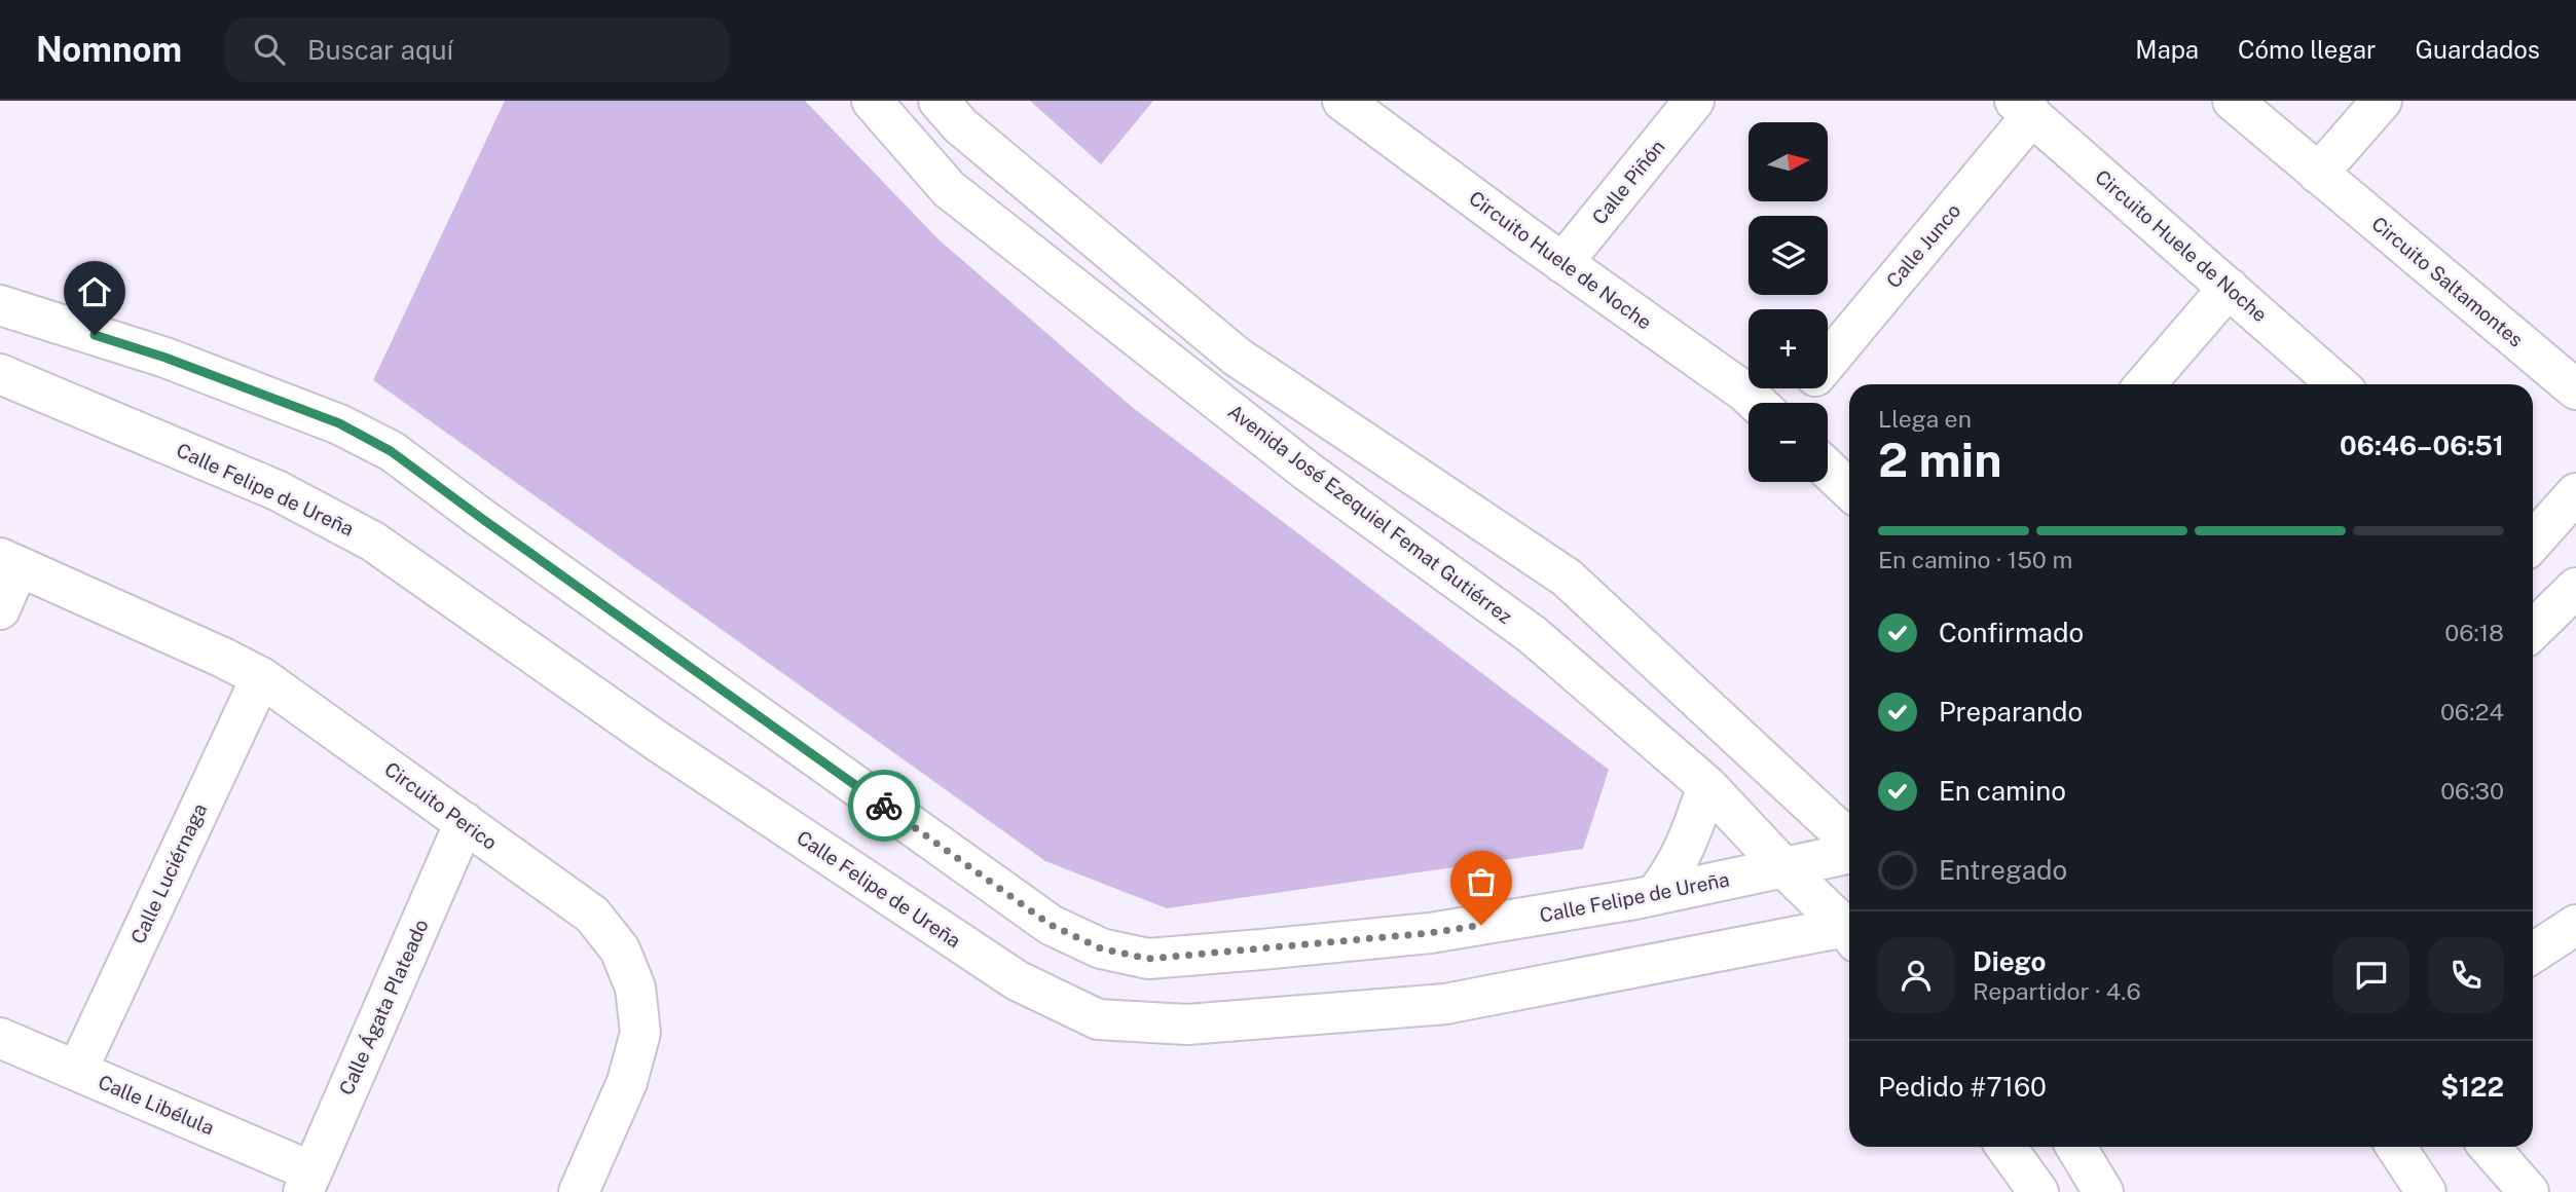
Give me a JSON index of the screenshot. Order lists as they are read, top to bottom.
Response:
{
  "streets": {
    "street": [
      "Calle Piñón",
      "Calle Junco",
      "Circuito Huele de Noche",
      "Circuito Saltamontes",
      "Calle Felipe de Ureña",
      "Avenida José Ezequiel Femat Gutiérrez",
      "Circuito Perico",
      "Calle Luciérnaga",
      "Calle Ágata Plateado",
      "Calle Libélula"
    ]
  },
  "crossings": [
    ["Calle Piñón", "Circuito Huele de Noche"],
    ["Calle Junco", "Circuito Huele de Noche"],
    ["Calle Felipe de Ureña", "Avenida José Ezequiel Femat Gutiérrez"],
    ["Circuito Perico", "Calle Luciérnaga"],
    ["Circuito Perico", "Calle Ágata Plateado"],
    ["Calle Luciérnaga", "Calle Libélula"],
    ["Calle Ágata Plateado", "Calle Libélula"]
  ],
  "north": "right",
  "page": {
    "header": "Nomnom",
    "search": "Buscar aquí",
    "nav": ["Mapa", "Cómo llegar", "Guardados"],
    "map_buttons": ["+", "−"],
    "heading": ["2 min", "Llega en", "06:46–06:51"],
    "panel": [
      "Diego",
      "Repartidor · 4.6",
      "Pedido #7160",
      "$122"
    ],
    "bar": "En camino · 150 m",
    "list": [
      ["Confirmado", "06:18"],
      ["Preparando", "06:24"],
      ["En camino", "06:30"],
      "Entregado"
    ]
  }
}
